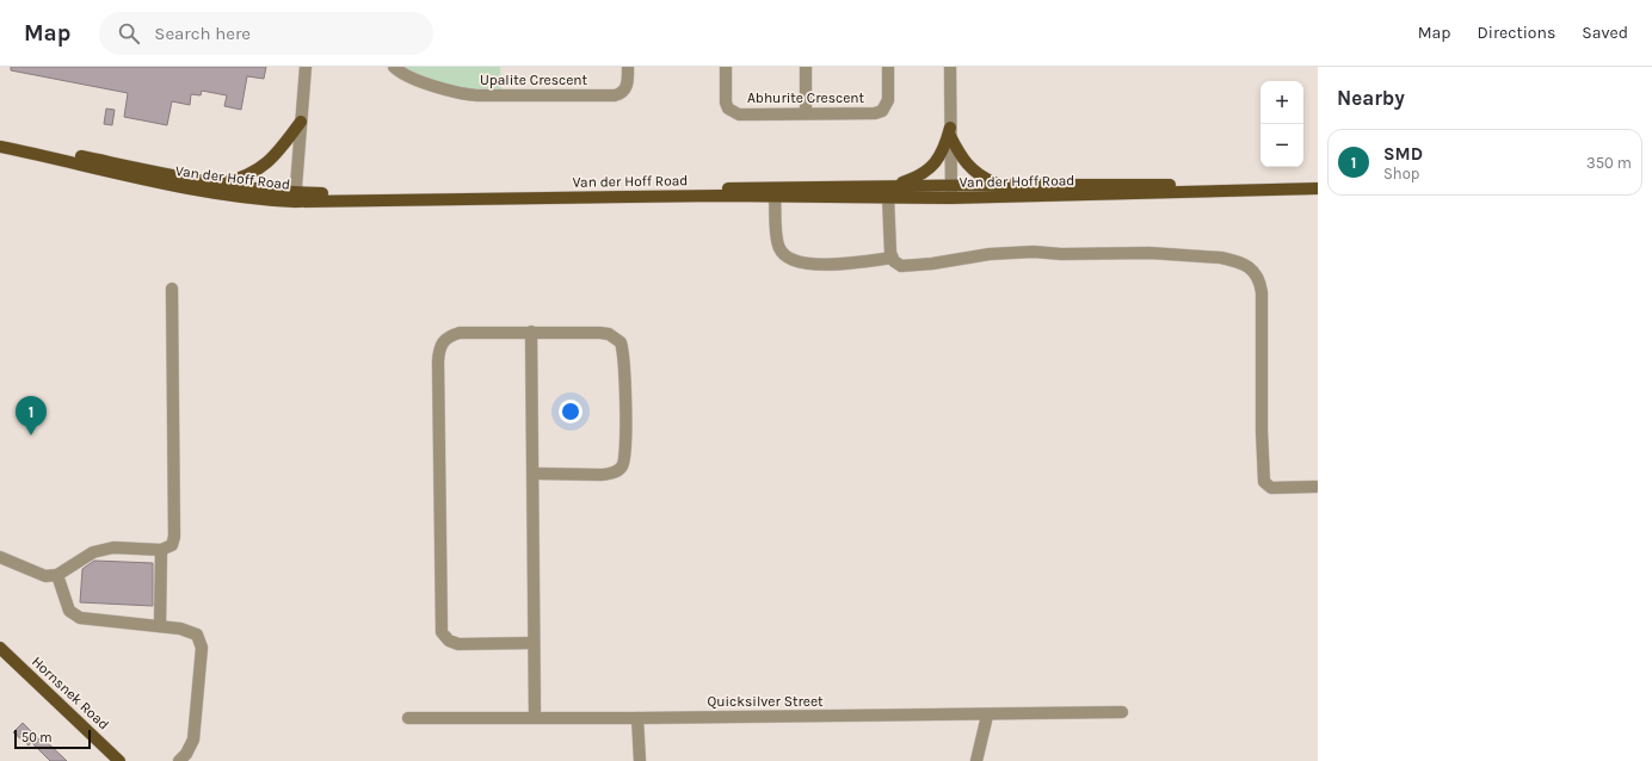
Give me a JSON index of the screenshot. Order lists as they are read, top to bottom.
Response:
{
  "streets": {
    "main road": ["Van der Hoff Road", "Hornsnek Road"],
    "street": ["Upalite Crescent", "Abhurite Crescent", "Quicksilver Street"]
  },
  "scale_bar": "50 m",
  "page": {
    "header": "Map",
    "search": "Search here",
    "nav": ["Map", "Directions", "Saved"],
    "heading": "Nearby",
    "map_buttons": ["+", "−"],
    "list": [
      {
        "mark": "1",
        "name": "SMD",
        "note": "Shop",
        "value": "350 m"
      }
    ],
    "pins": "1",
    "scale": "50 m"
  }
}
